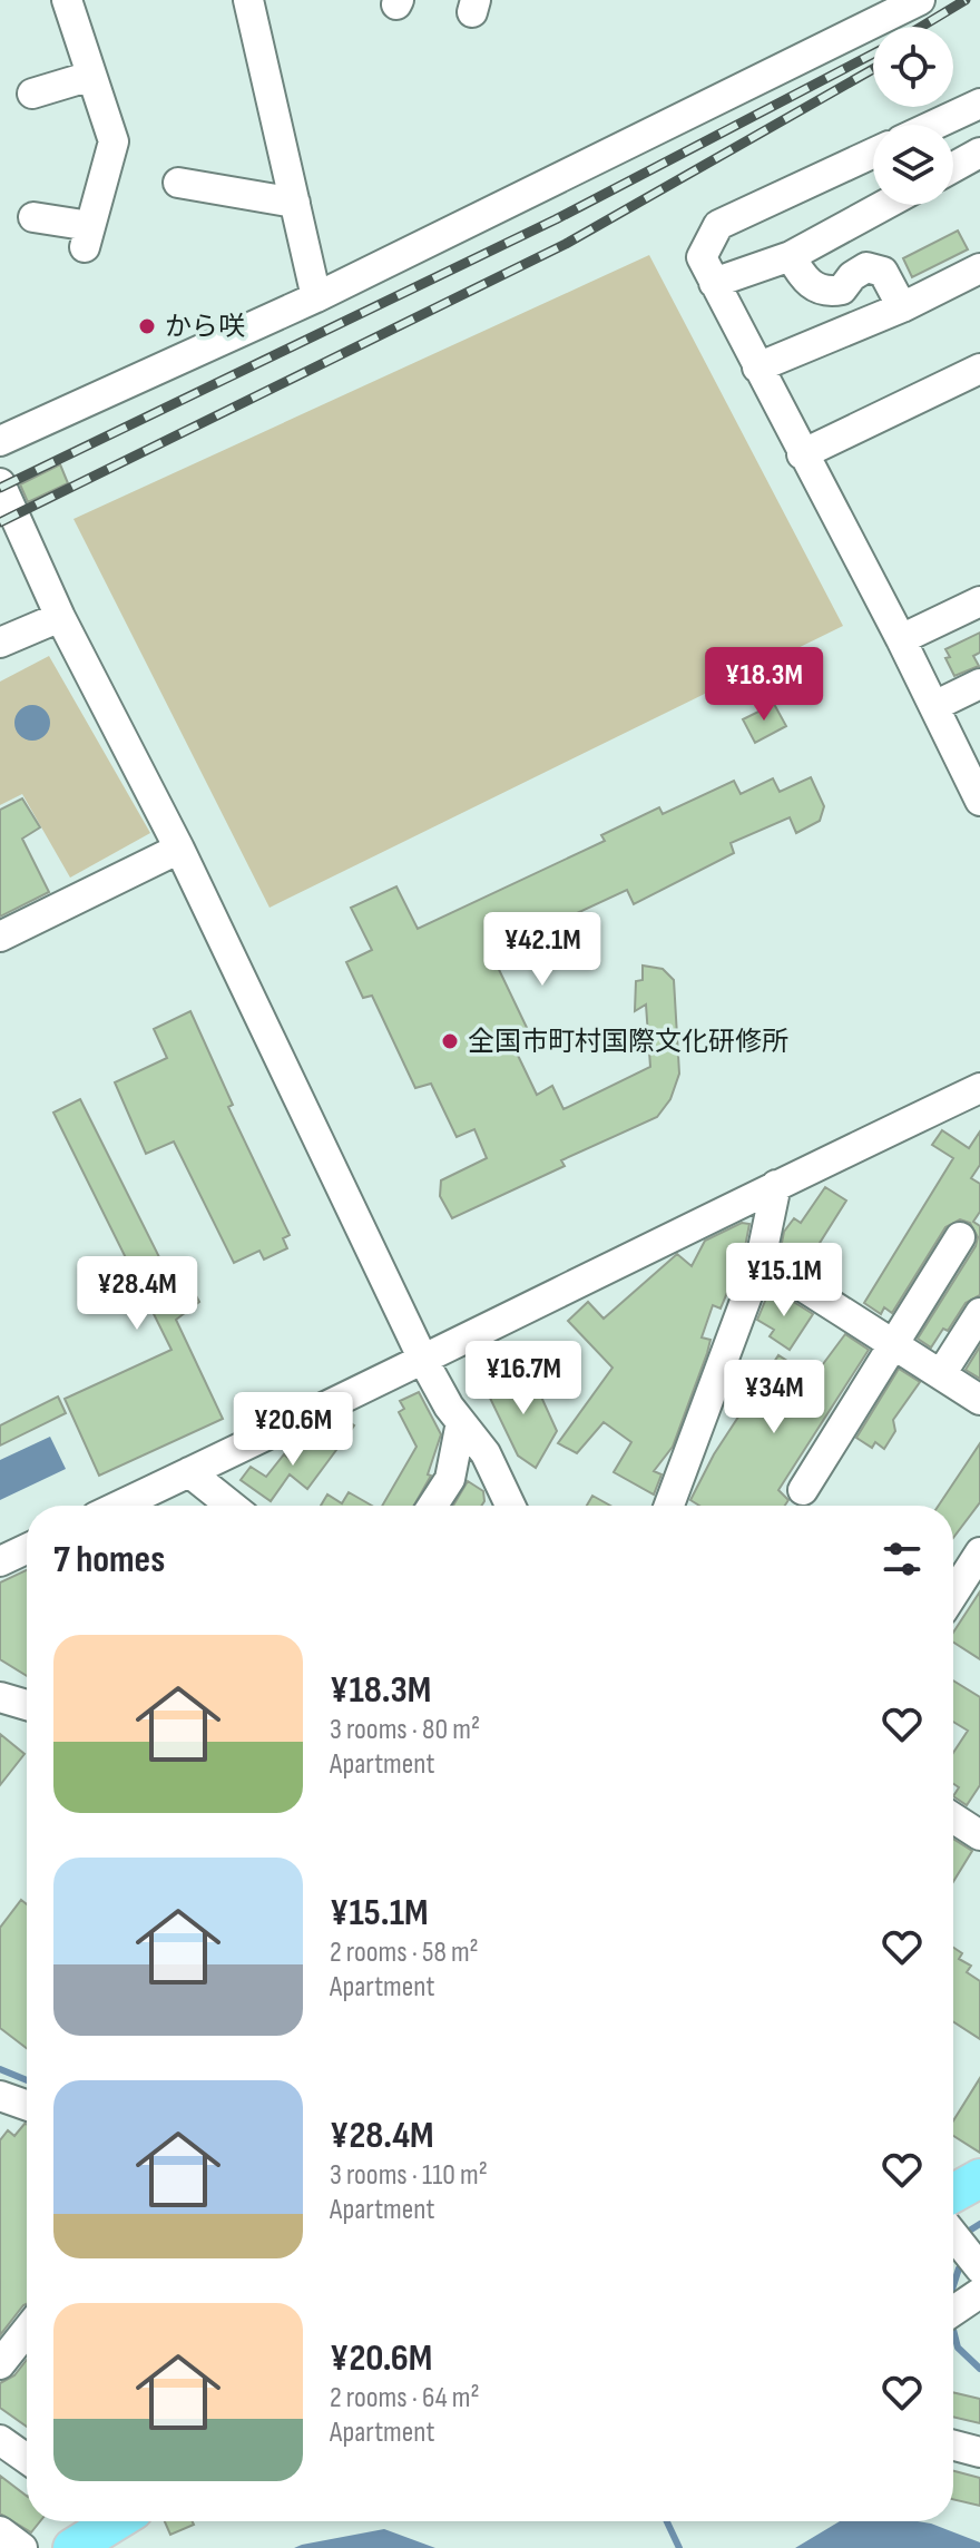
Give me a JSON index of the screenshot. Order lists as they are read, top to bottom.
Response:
{
  "places": ["から咲", "全国市町村国際文化研修所"],
  "page": {
    "price": [
      "¥18.3M",
      "¥42.1M",
      "¥15.1M",
      "¥28.4M",
      "¥16.7M",
      "¥34M",
      "¥20.6M"
    ],
    "heading": "7 homes",
    "list": [
      {
        "name": "¥18.3M",
        "note": "3 rooms · 80 m² · Apartment"
      },
      {
        "name": "¥15.1M",
        "note": "2 rooms · 58 m² · Apartment"
      },
      {
        "name": "¥28.4M",
        "note": "3 rooms · 110 m² · Apartment"
      },
      {
        "name": "¥20.6M",
        "note": "2 rooms · 64 m² · Apartment"
      }
    ]
  }
}
